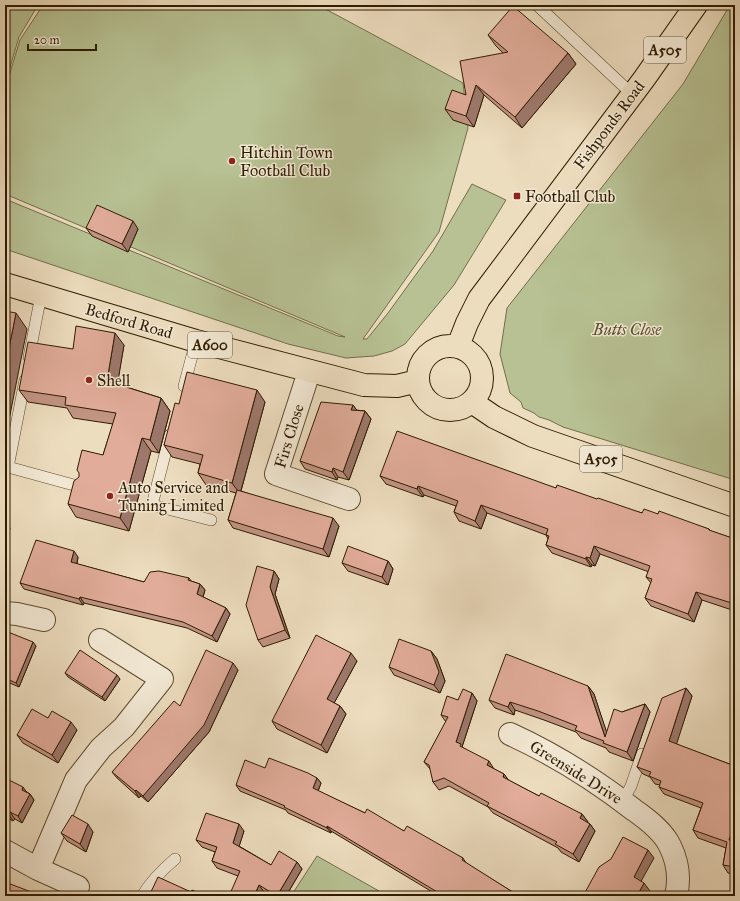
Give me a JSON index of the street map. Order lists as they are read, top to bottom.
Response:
{
  "streets": {
    "main road": [
      "A505",
      "Fishponds Road",
      "Bedford Road",
      "A600"
    ],
    "street": ["Firs Close", "Greenside Drive"]
  },
  "crossings": [
    ["A505", "Fishponds Road"],
    ["A505", "Bedford Road"],
    ["Fishponds Road", "Bedford Road"],
    ["Bedford Road", "Firs Close"]
  ],
  "parks": ["Butts Close"],
  "places": {
    "other": ["Hitchin Town Football Club", "Shell", "Auto Service and Tuning Limited"],
    "transit": ["Football Club"]
  },
  "scale_bar": "20 m"
}
